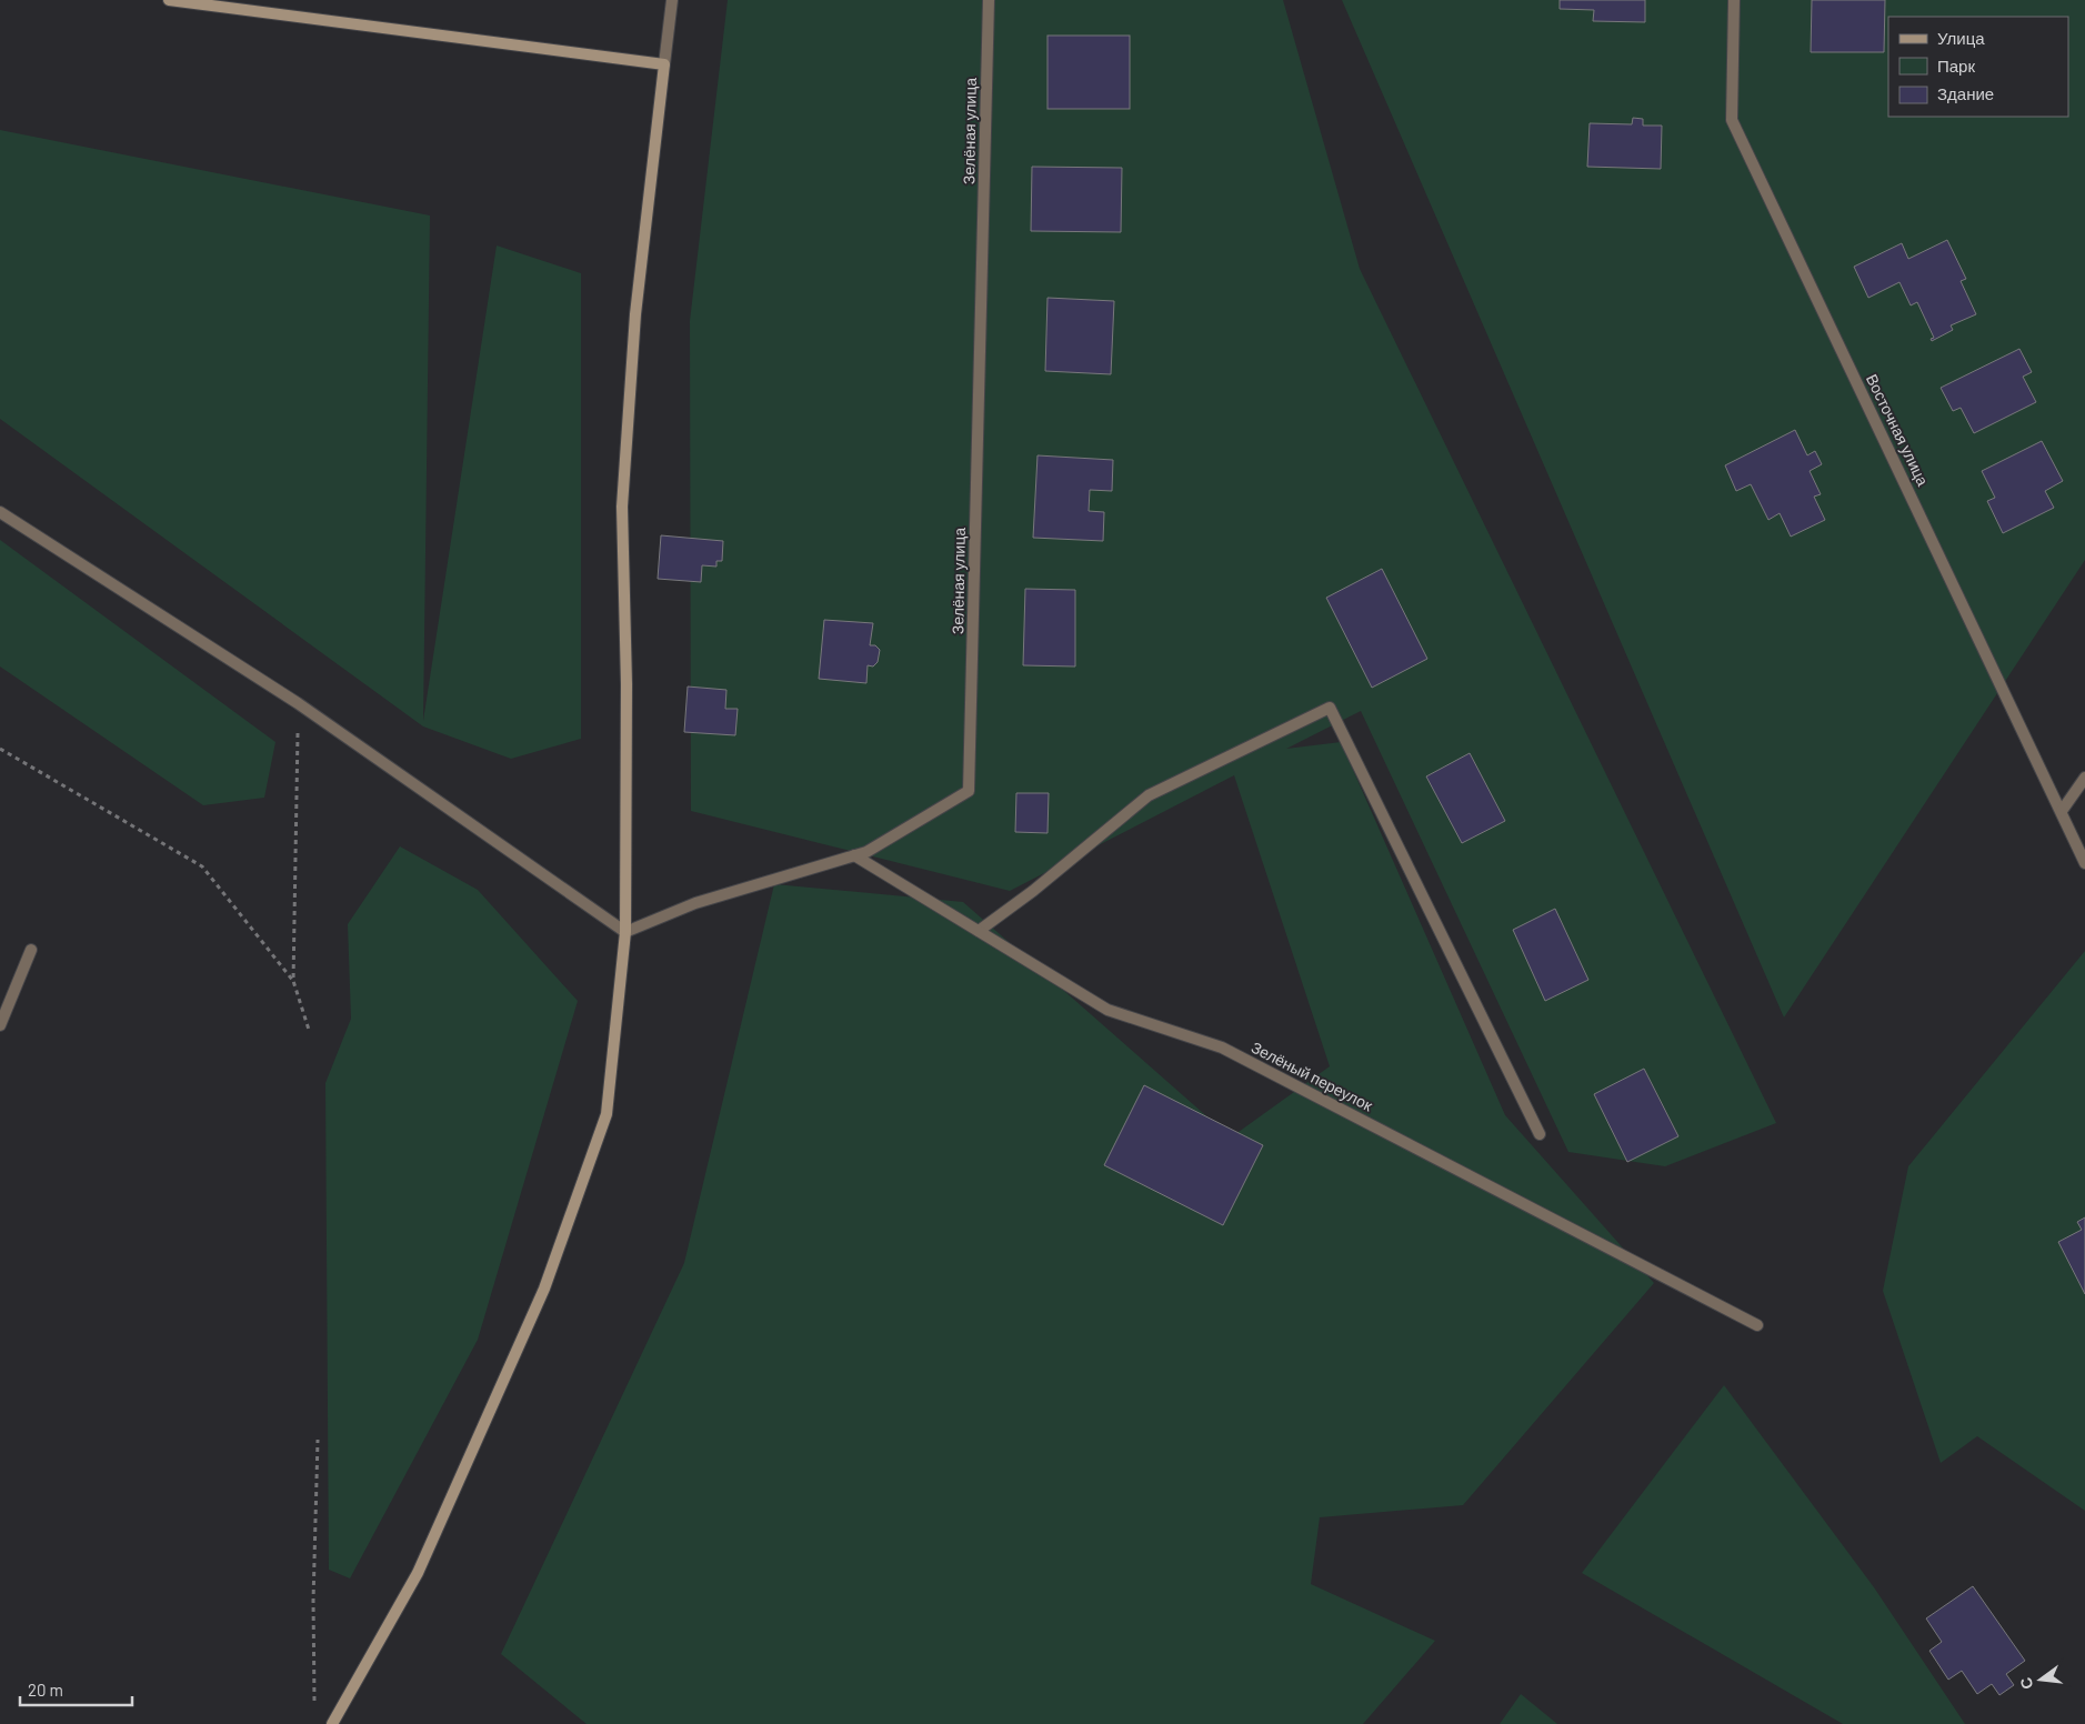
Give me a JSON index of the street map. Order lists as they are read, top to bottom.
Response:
{
  "streets": {
    "street": ["Зелёная улица", "Восточная улица", "Зелёный переулок"]
  },
  "crossings": [
    ["Зелёная улица", "Зелёный переулок"]
  ],
  "legend": ["Улица", "Парк", "Здание"],
  "scale_bar": "20 m",
  "north": "left"
}
